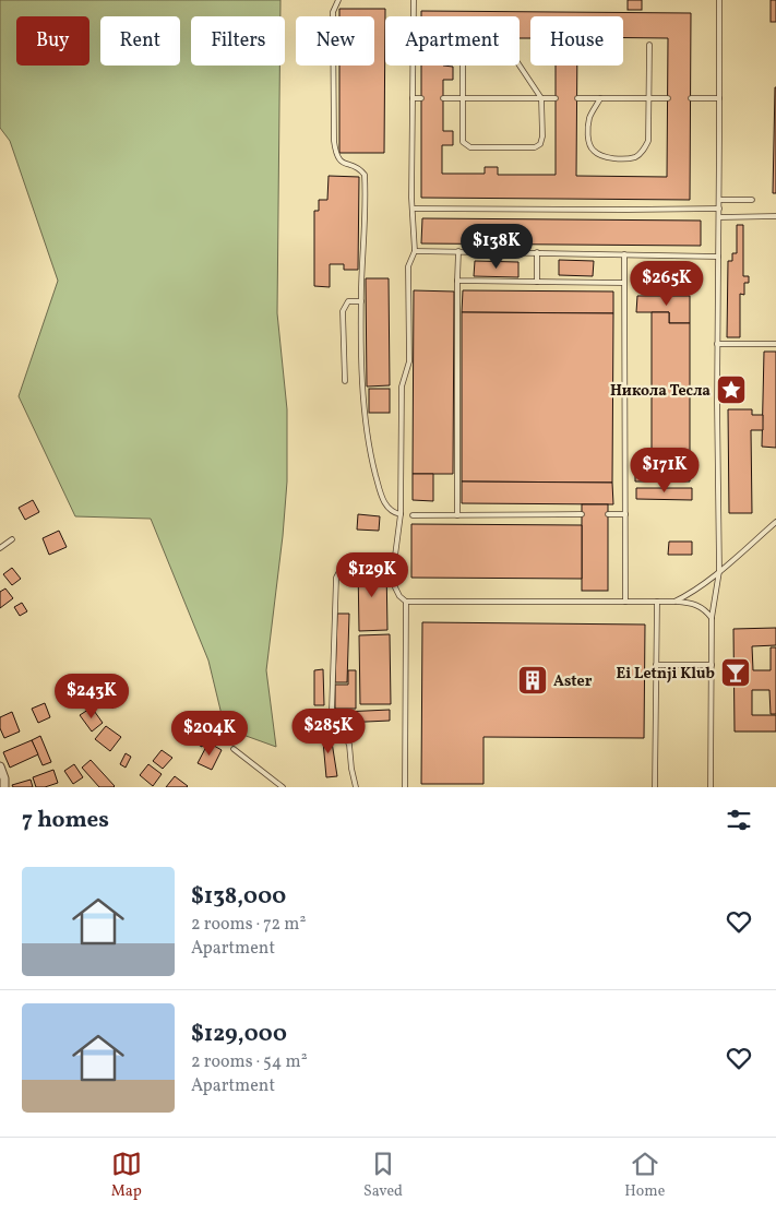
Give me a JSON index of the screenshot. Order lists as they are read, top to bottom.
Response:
{
  "places": {
    "place": ["Никола Тесла"],
    "bar": ["Ei Letnji Klub"],
    "building": ["Aster"]
  },
  "page": {
    "chip": [
      "Buy",
      "Rent",
      "Filters",
      "New",
      "Apartment",
      "House"
    ],
    "price": [
      "$138K",
      "$265K",
      "$171K",
      "$129K",
      "$243K",
      "$285K",
      "$204K"
    ],
    "heading": "7 homes",
    "list": [
      {
        "name": "$138,000",
        "note": "2 rooms · 72 m² · Apartment"
      },
      {
        "name": "$129,000",
        "note": "2 rooms · 54 m² · Apartment"
      }
    ],
    "tabs": ["Map", "Saved", "Home"]
  }
}
